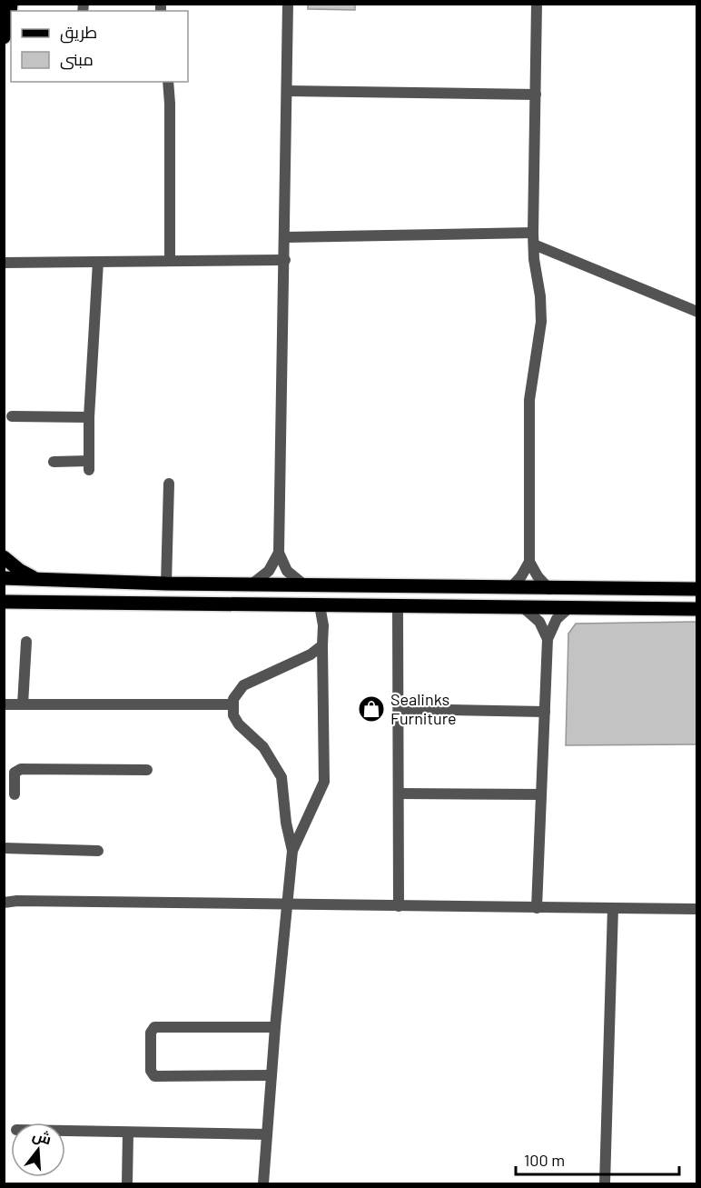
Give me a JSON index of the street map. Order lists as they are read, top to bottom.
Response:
{
  "places": {
    "shop": ["Sealinks Furniture"]
  },
  "legend": ["طريق", "مبنى"],
  "scale_bar": "100 m",
  "north": "top"
}
